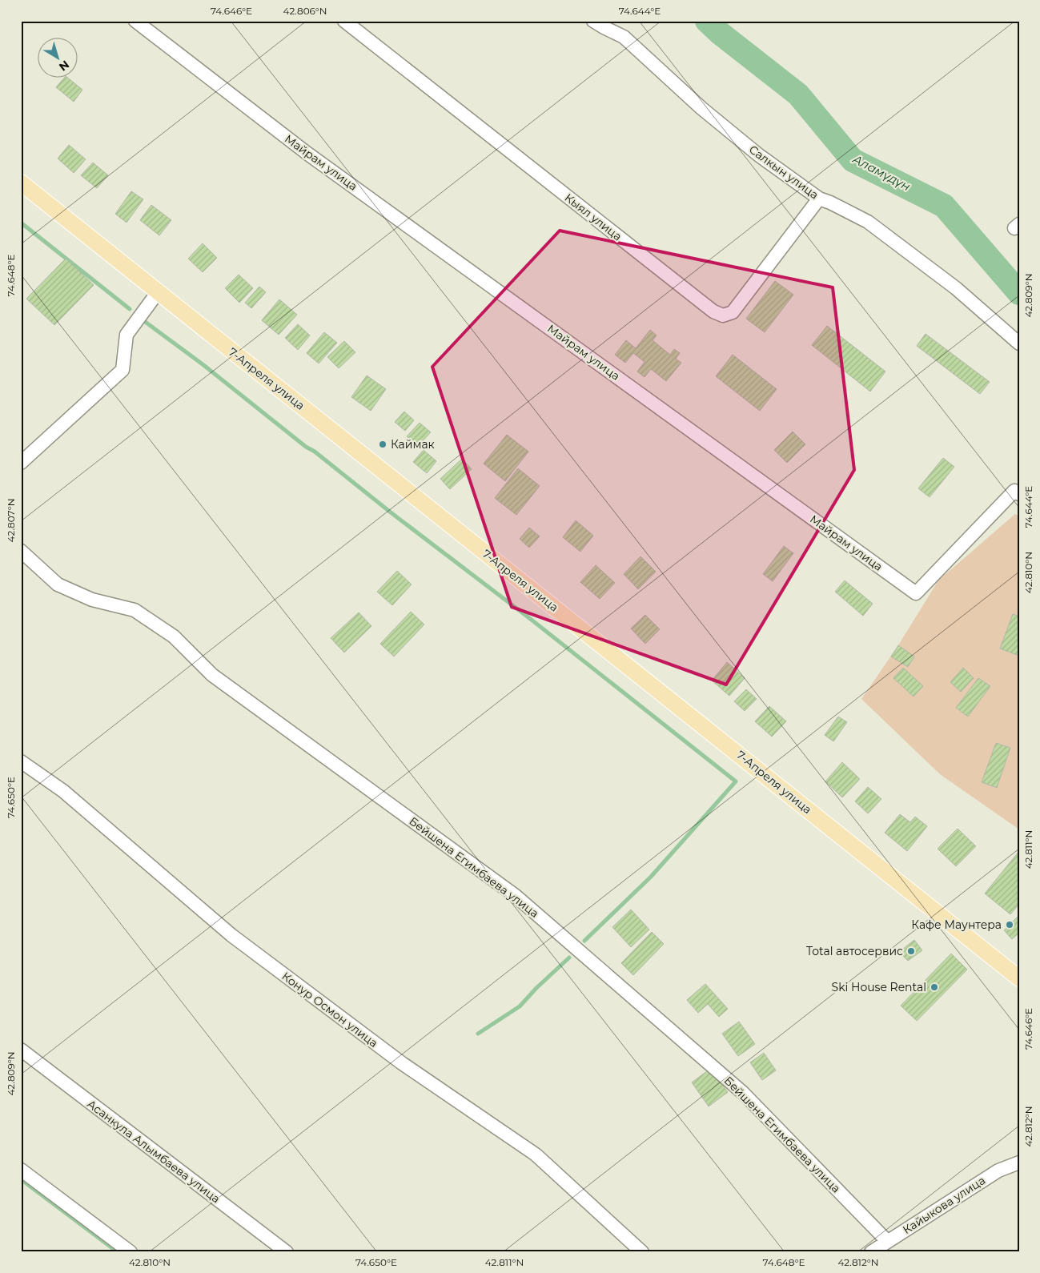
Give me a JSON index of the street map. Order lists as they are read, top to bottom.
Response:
{
  "streets": {
    "main road": ["7-Апреля улица"],
    "street": [
      "Майрам улица",
      "Салкын улица",
      "Кыял улица",
      "Бейшена Егимбаева улица",
      "Конур Осмон улица",
      "Асанкула Алымбаева улица",
      "Кайыкова улица"
    ]
  },
  "crossings": [
    ["Салкын улица", "Кыял улица"],
    ["Бейшена Егимбаева улица", "Кайыкова улица"]
  ],
  "water": ["Аламүдүн"],
  "places": [
    "Каймак",
    "Кафе Маунтера",
    "Total автосервис",
    "Ski House Rental"
  ],
  "north": "bottom right",
  "coordinates": [
    "74.646°E",
    "42.806°N",
    "74.644°E",
    "74.648°E",
    "42.809°N",
    "42.807°N",
    "42.810°N",
    "74.650°E",
    "42.811°N",
    "42.812°N"
  ]
}
